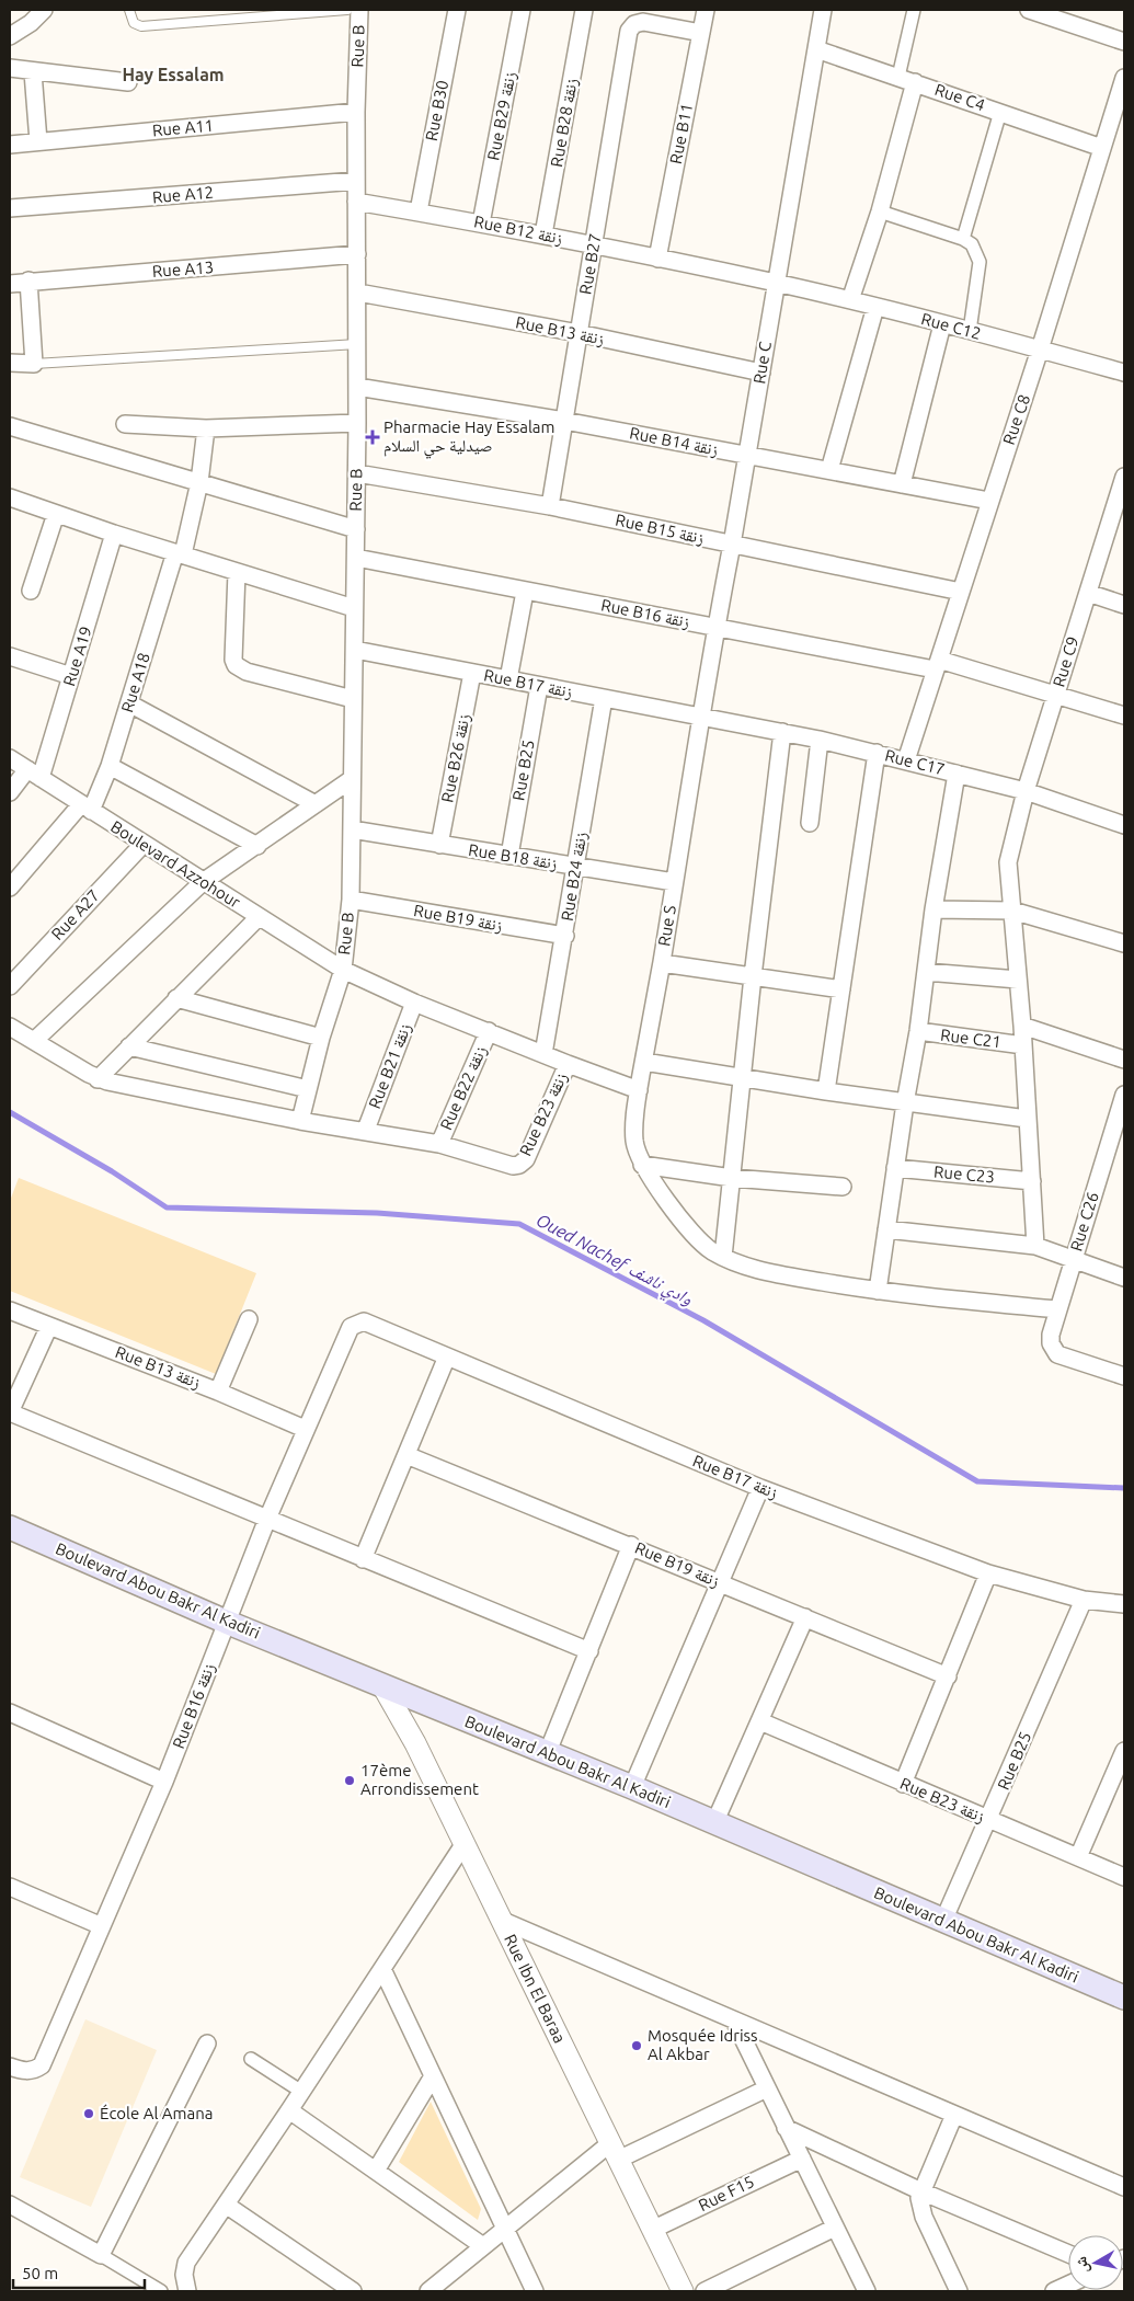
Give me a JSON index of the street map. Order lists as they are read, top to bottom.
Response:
{
  "streets": {
    "main road": ["Boulevard Abou Bakr Al Kadiri"],
    "street": [
      "Rue B",
      "Rue C4",
      "Rue B30",
      "Rue B29 زنقة",
      "Rue B28 زنقة",
      "Rue A11",
      "Rue B11",
      "Rue A12",
      "Rue B12 زنقة",
      "Rue B27",
      "Rue A13",
      "Rue C12",
      "Rue B13 زنقة",
      "Rue C",
      "Rue C8",
      "Rue B14 زنقة",
      "Rue B15 زنقة",
      "Rue B16 زنقة",
      "Rue A19",
      "Rue C9",
      "Rue A18",
      "Rue B17 زنقة",
      "Rue B26 زنقة",
      "Rue C17",
      "Rue B25",
      "Rue B18 زنقة",
      "Boulevard Azzohour",
      "Rue B24 زنقة",
      "Rue A27",
      "Rue B19 زنقة",
      "Rue S",
      "Rue C21",
      "Rue B21 زنقة",
      "Rue B22 زنقة",
      "Rue B23 زنقة",
      "Rue C23",
      "Rue C26",
      "Rue Ibn El Baraa",
      "Rue F15"
    ]
  },
  "crossings": [
    ["Rue B", "Rue A11"],
    ["Rue B", "Rue A12"],
    ["Rue B", "Rue B12 زنقة"],
    ["Rue B", "Rue A13"],
    ["Rue B", "Rue B13 زنقة"],
    ["Rue B", "Rue B14 زنقة"],
    ["Rue B", "Rue B15 زنقة"],
    ["Rue B", "Rue B16 زنقة"],
    ["Rue B", "Rue B17 زنقة"],
    ["Rue B", "Rue B18 زنقة"],
    ["Rue B", "Boulevard Azzohour"],
    ["Rue B", "Rue B19 زنقة"],
    ["Rue C4", "Rue C"],
    ["Rue C4", "Rue C8"],
    ["Rue B30", "Rue B12 زنقة"],
    ["Rue B29 زنقة", "Rue B12 زنقة"],
    ["Rue B28 زنقة", "Rue B12 زنقة"],
    ["Rue B11", "Rue B12 زنقة"],
    ["Rue B11", "Rue B27"],
    ["Rue B12 زنقة", "Rue B27"],
    ["Rue B12 زنقة", "Rue C12"],
    ["Rue B12 زنقة", "Rue C"],
    ["Rue B27", "Rue B13 زنقة"],
    ["Rue B27", "Rue B14 زنقة"],
    ["Rue B27", "Rue B15 زنقة"],
    ["Rue C12", "Rue C"],
    ["Rue C12", "Rue C8"],
    ["Rue B13 زنقة", "Rue C"],
    ["Rue B13 زنقة", "Rue B16 زنقة"],
    ["Rue C", "Rue B14 زنقة"],
    ["Rue C", "Rue B15 زنقة"],
    ["Rue C", "Rue B16 زنقة"],
    ["Rue C", "Rue B17 زنقة"],
    ["Rue C", "Rue C17"],
    ["Rue C", "Rue S"],
    ["Rue C8", "Rue B14 زنقة"],
    ["Rue C8", "Rue B15 زنقة"],
    ["Rue C8", "Rue B16 زنقة"],
    ["Rue C8", "Rue C17"],
    ["Rue B16 زنقة", "Rue C9"],
    ["Rue B16 زنقة", "Rue B17 زنقة"],
    ["Rue B16 زنقة", "Boulevard Abou Bakr Al Kadiri"],
    ["Rue A19", "Boulevard Azzohour"],
    ["Rue C9", "Rue C17"],
    ["Rue C9", "Rue C21"],
    ["Rue C9", "Rue C23"],
    ["Rue A18", "Boulevard Azzohour"],
    ["Rue B17 زنقة", "Rue B26 زنقة"],
    ["Rue B17 زنقة", "Rue C17"],
    ["Rue B17 زنقة", "Rue B25"],
    ["Rue B17 زنقة", "Rue B24 زنقة"],
    ["Rue B17 زنقة", "Rue S"],
    ["Rue B26 زنقة", "Rue B18 زنقة"],
    ["Rue C17", "Rue S"],
    ["Rue B25", "Rue B18 زنقة"],
    ["Rue B25", "Rue B23 زنقة"],
    ["Rue B25", "Boulevard Abou Bakr Al Kadiri"],
    ["Rue B18 زنقة", "Rue B24 زنقة"],
    ["Rue B18 زنقة", "Rue S"],
    ["Boulevard Azzohour", "Rue B24 زنقة"],
    ["Boulevard Azzohour", "Rue A27"],
    ["Boulevard Azzohour", "Rue S"],
    ["Boulevard Azzohour", "Rue B21 زنقة"],
    ["Boulevard Azzohour", "Rue B22 زنقة"],
    ["Boulevard Azzohour", "Rue B23 زنقة"],
    ["Rue B24 زنقة", "Rue B19 زنقة"],
    ["Rue B22 زنقة", "Rue B23 زنقة"],
    ["Boulevard Abou Bakr Al Kadiri", "Rue Ibn El Baraa"],
    ["Rue Ibn El Baraa", "Rue F15"]
  ],
  "districts": ["Hay Essalam"],
  "water": ["Oued Nachef وادي ناشف"],
  "places": {
    "health": ["Pharmacie Hay Essalam صيدلية حي السلام"],
    "other": ["17ème Arrondissement", "Mosquée Idriss Al Akbar", "École Al Amana"]
  },
  "scale_bar": "50 m",
  "north": "left"
}
